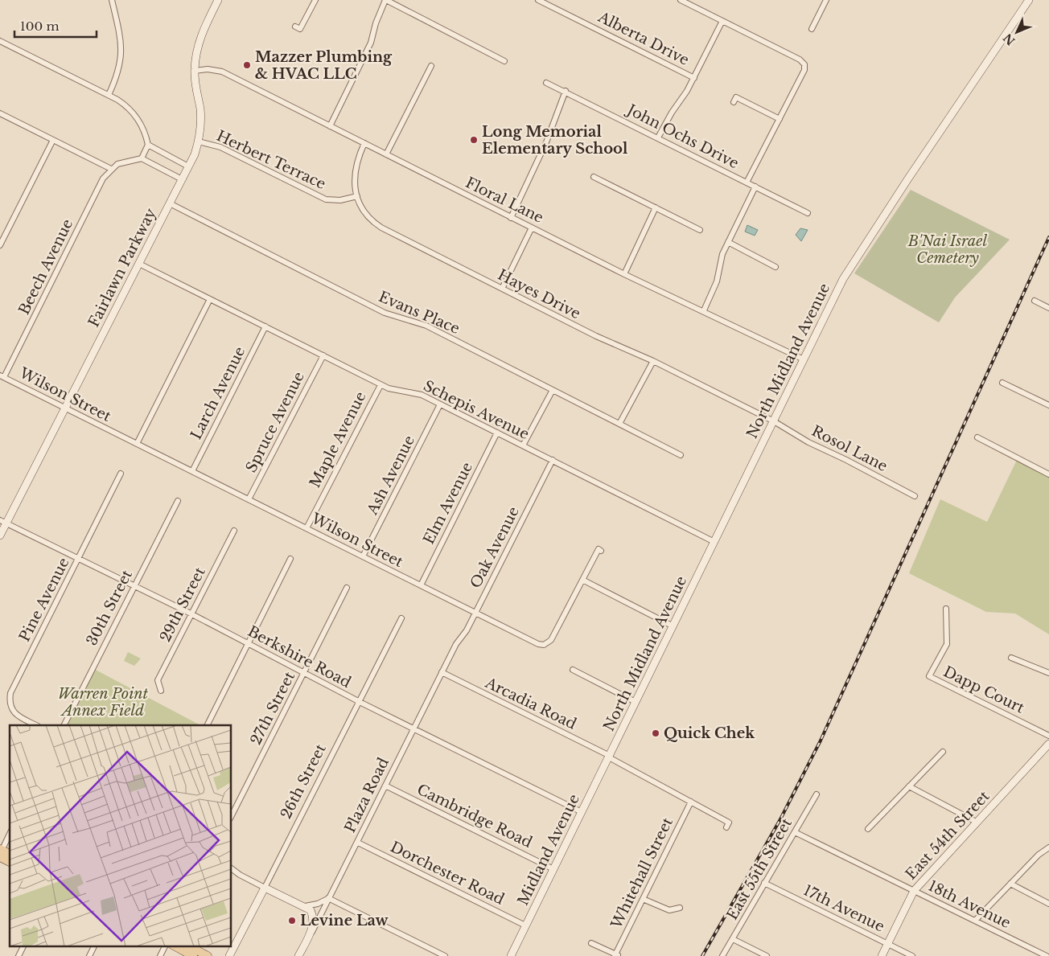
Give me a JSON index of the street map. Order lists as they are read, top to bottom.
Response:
{
  "streets": {
    "street": [
      "Alberta Drive",
      "John Ochs Drive",
      "Herbert Terrace",
      "Floral Lane",
      "Beech Avenue",
      "Fairlawn Parkway",
      "Hayes Drive",
      "Evans Place",
      "North Midland Avenue",
      "Larch Avenue",
      "Wilson Street",
      "Schepis Avenue",
      "Spruce Avenue",
      "Maple Avenue",
      "Rosol Lane",
      "Ash Avenue",
      "Elm Avenue",
      "Oak Avenue",
      "Pine Avenue",
      "29th Street",
      "30th Street",
      "Berkshire Road",
      "Dapp Court",
      "Arcadia Road",
      "27th Street",
      "26th Street",
      "Plaza Road",
      "Cambridge Road",
      "East 54th Street",
      "Midland Avenue",
      "East 55th Street",
      "Dorchester Road",
      "Whitehall Street",
      "18th Avenue",
      "17th Avenue"
    ]
  },
  "crossings": [
    ["Herbert Terrace", "Fairlawn Parkway"],
    ["Herbert Terrace", "Hayes Drive"],
    ["Floral Lane", "Fairlawn Parkway"],
    ["Floral Lane", "Hayes Drive"],
    ["Floral Lane", "North Midland Avenue"],
    ["Beech Avenue", "Wilson Street"],
    ["Fairlawn Parkway", "Evans Place"],
    ["Fairlawn Parkway", "Wilson Street"],
    ["Fairlawn Parkway", "Schepis Avenue"],
    ["Fairlawn Parkway", "Berkshire Road"],
    ["Hayes Drive", "North Midland Avenue"],
    ["Hayes Drive", "Rosol Lane"],
    ["North Midland Avenue", "Schepis Avenue"],
    ["North Midland Avenue", "Rosol Lane"],
    ["North Midland Avenue", "Arcadia Road"],
    ["North Midland Avenue", "Midland Avenue"],
    ["Larch Avenue", "Wilson Street"],
    ["Larch Avenue", "Schepis Avenue"],
    ["Wilson Street", "Spruce Avenue"],
    ["Wilson Street", "Maple Avenue"],
    ["Wilson Street", "Ash Avenue"],
    ["Wilson Street", "Elm Avenue"],
    ["Wilson Street", "Oak Avenue"],
    ["Schepis Avenue", "Spruce Avenue"],
    ["Schepis Avenue", "Maple Avenue"],
    ["Schepis Avenue", "Ash Avenue"],
    ["Schepis Avenue", "Elm Avenue"],
    ["Schepis Avenue", "Oak Avenue"],
    ["Oak Avenue", "Plaza Road"],
    ["Pine Avenue", "Berkshire Road"],
    ["29th Street", "Berkshire Road"],
    ["30th Street", "Berkshire Road"],
    ["Berkshire Road", "27th Street"],
    ["Berkshire Road", "26th Street"],
    ["Berkshire Road", "Plaza Road"],
    ["Berkshire Road", "Midland Avenue"],
    ["Arcadia Road", "Plaza Road"],
    ["Arcadia Road", "Midland Avenue"],
    ["Arcadia Road", "Whitehall Street"],
    ["Plaza Road", "Cambridge Road"],
    ["Plaza Road", "Dorchester Road"],
    ["Cambridge Road", "Midland Avenue"],
    ["East 54th Street", "18th Avenue"],
    ["East 54th Street", "17th Avenue"],
    ["Midland Avenue", "Dorchester Road"],
    ["East 55th Street", "18th Avenue"],
    ["East 55th Street", "17th Avenue"]
  ],
  "parks": ["B'Nai Israel Cemetery", "Warren Point Annex Field"],
  "places": [
    "Mazzer Plumbing & HVAC LLC",
    "Long Memorial Elementary School",
    "Quick Chek",
    "Levine Law"
  ],
  "scale_bar": "100 m",
  "north": "bottom left"
}
